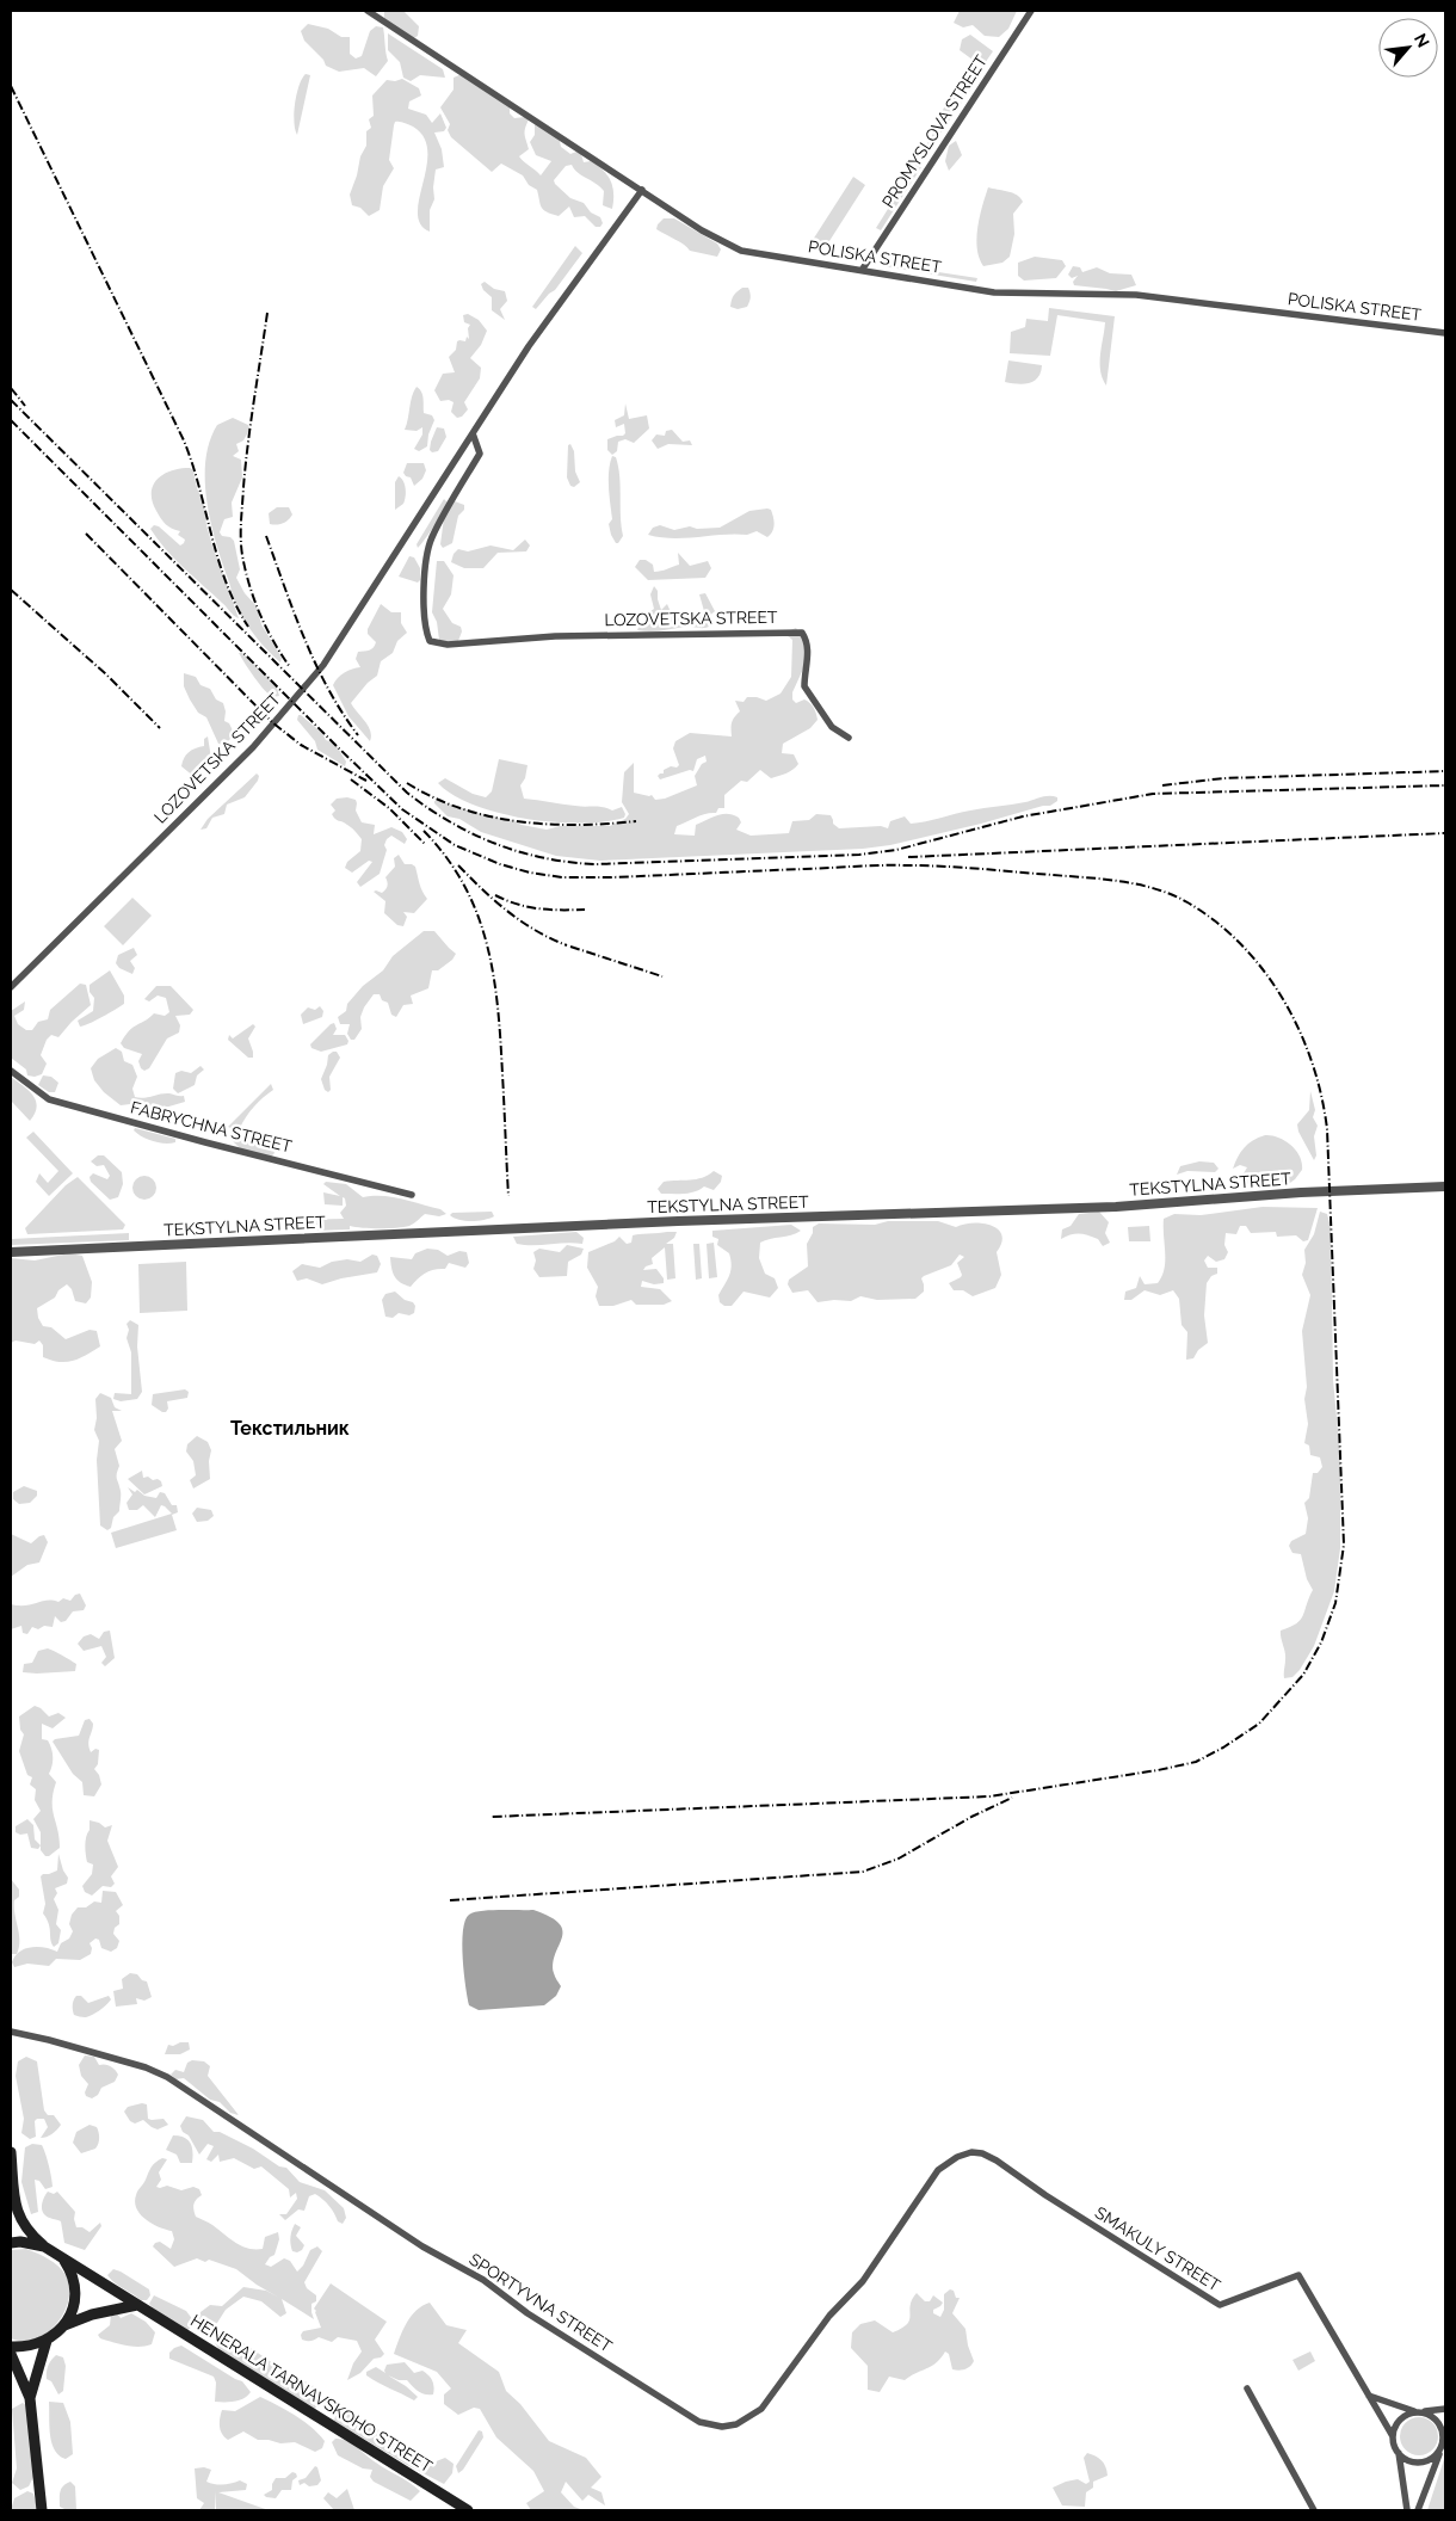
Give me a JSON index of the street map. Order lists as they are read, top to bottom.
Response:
{
  "streets": {
    "main road": ["HENERALA TARNAVSKOHO STREET"],
    "street": [
      "PROMYSLOVA STREET",
      "POLISKA STREET",
      "LOZOVETSKA STREET",
      "FABRYCHNA STREET",
      "TEKSTYLNA STREET",
      "SMAKULY STREET",
      "SPORTYVNA STREET"
    ]
  },
  "crossings": [
    ["PROMYSLOVA STREET", "POLISKA STREET"],
    ["POLISKA STREET", "LOZOVETSKA STREET"],
    ["SMAKULY STREET", "SPORTYVNA STREET"]
  ],
  "districts": ["Текстильник"],
  "north": "top right"
}
